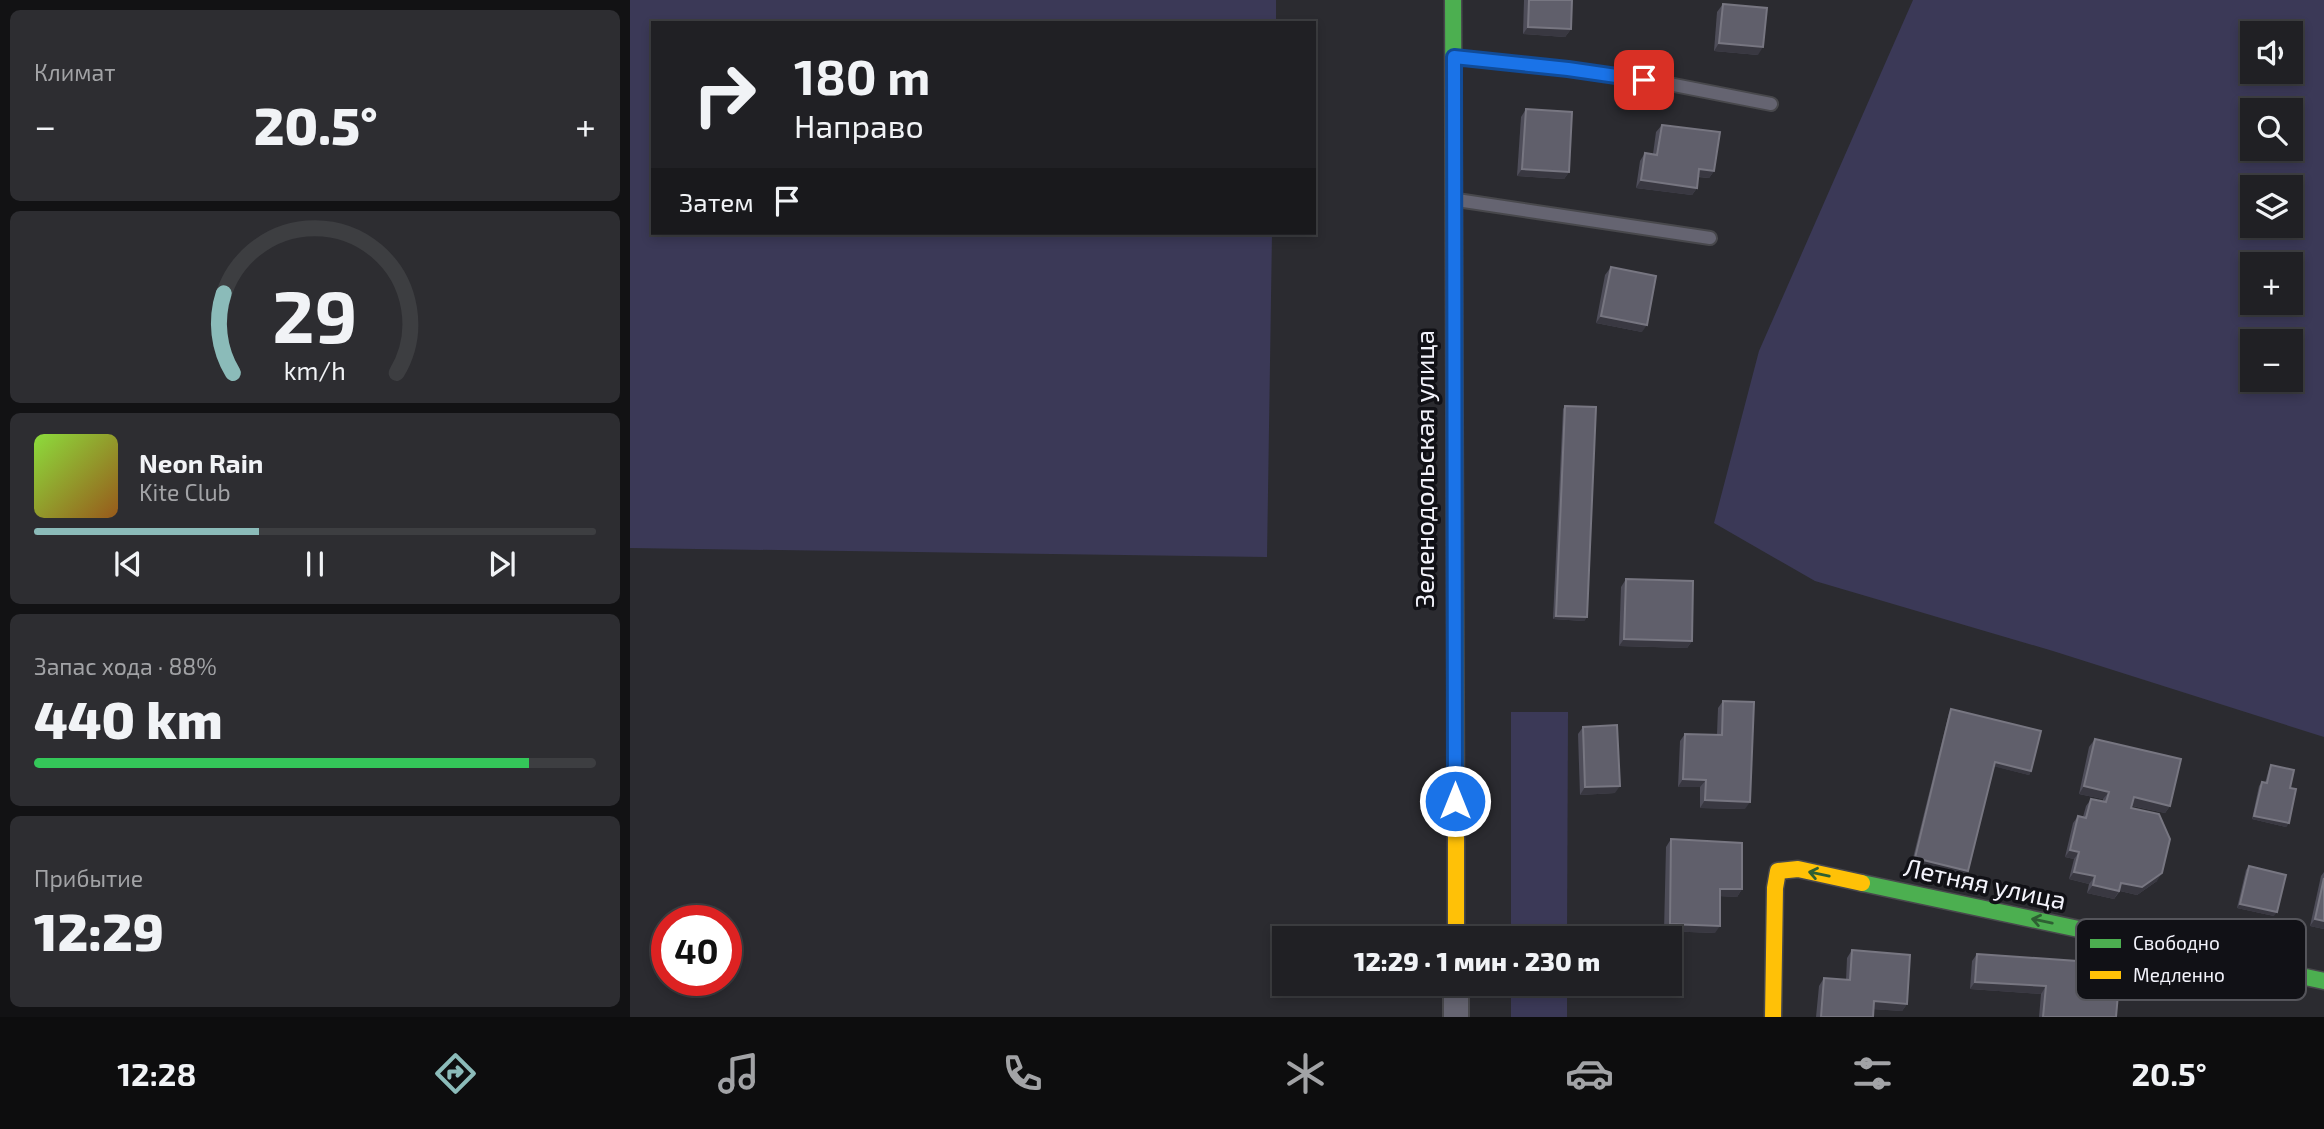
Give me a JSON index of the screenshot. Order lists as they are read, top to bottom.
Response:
{
  "streets": {
    "street": ["Зеленодольская улица", "Летняя улица"]
  },
  "legend": ["Свободно", "Медленно"],
  "page": {
    "tile": [
      "Климат",
      ["Запас хода · 88%", "440 km"],
      ["Прибытие", "12:29"]
    ],
    "map_buttons": ["+", "−"],
    "turn": ["180 m", "Направо"],
    "heat": ["−", "20.5°", "+"],
    "then": "Затем",
    "song": ["Neon Rain", "Kite Club"],
    "limit": "40",
    "trip": "12:29 · 1 мин · 230 m",
    "tabs": ["12:28", "20.5°"],
    "gauge": ["29", "km/h"]
  }
}
